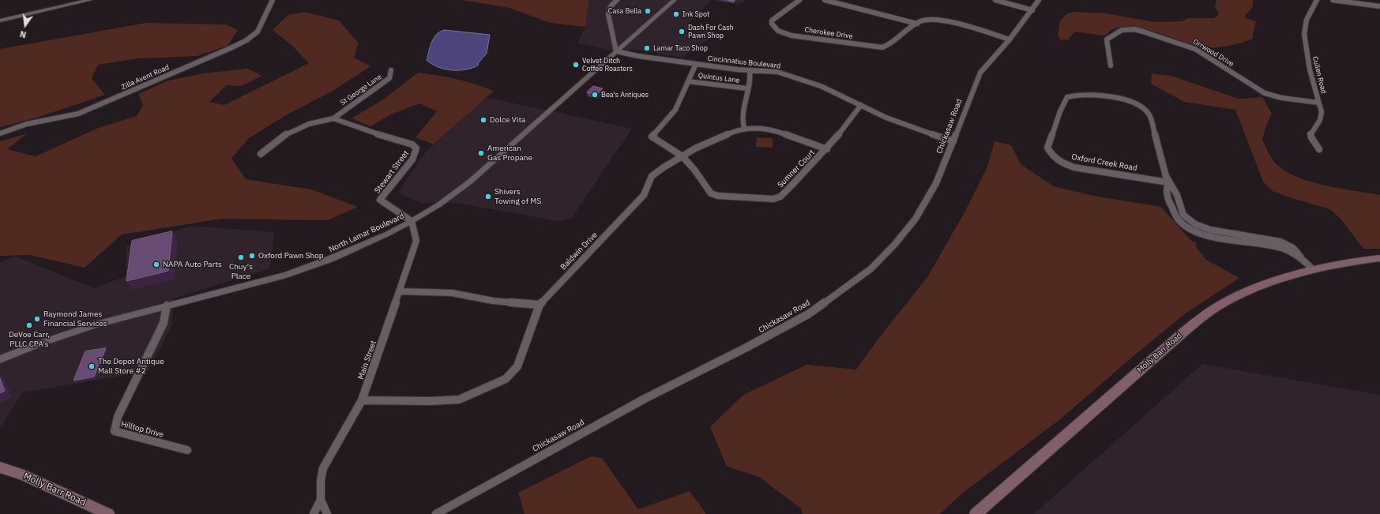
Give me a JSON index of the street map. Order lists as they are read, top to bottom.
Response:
{
  "streets": {
    "main road": ["Molly Barr Road"],
    "street": [
      "Cherokee Drive",
      "Orrwood Drive",
      "Cincinnatius Boulevard",
      "Cullen Road",
      "Zilla Avent Road",
      "Quintus Lane",
      "St George Lane",
      "Chickasaw Road",
      "Oxford Creek Road",
      "Sumner Court",
      "Stewart Street",
      "North Lamar Boulevard",
      "Baldwin Drive",
      "Main Street",
      "Hilltop Drive"
    ]
  },
  "crossings": [
    ["Cherokee Drive", "Chickasaw Road"],
    ["Orrwood Drive", "Cullen Road"],
    ["Cincinnatius Boulevard", "Chickasaw Road"],
    ["Cincinnatius Boulevard", "Sumner Court"],
    ["Cincinnatius Boulevard", "North Lamar Boulevard"],
    ["Quintus Lane", "Sumner Court"],
    ["St George Lane", "Stewart Street"],
    ["Oxford Creek Road", "Molly Barr Road"],
    ["Sumner Court", "Baldwin Drive"],
    ["Stewart Street", "North Lamar Boulevard"],
    ["Stewart Street", "Main Street"],
    ["North Lamar Boulevard", "Main Street"],
    ["North Lamar Boulevard", "Hilltop Drive"],
    ["Baldwin Drive", "Main Street"]
  ],
  "places": [
    "Casa Bella",
    "Ink Spot",
    "Dash For Cash Pawn Shop",
    "Lamar Taco Shop",
    "Velvet Ditch Coffee Roasters",
    "Bea's Antiques",
    "Dolce Vita",
    "American Gas Propane",
    "Shivers Towing of MS",
    "Oxford Pawn Shop",
    "Chuy's Place",
    "NAPA Auto Parts",
    "Raymond James Financial Services",
    "DeVoe Carr, PLLC CPA's",
    "The Depot Antique Mall Store #2"
  ],
  "north": "bottom"
}
